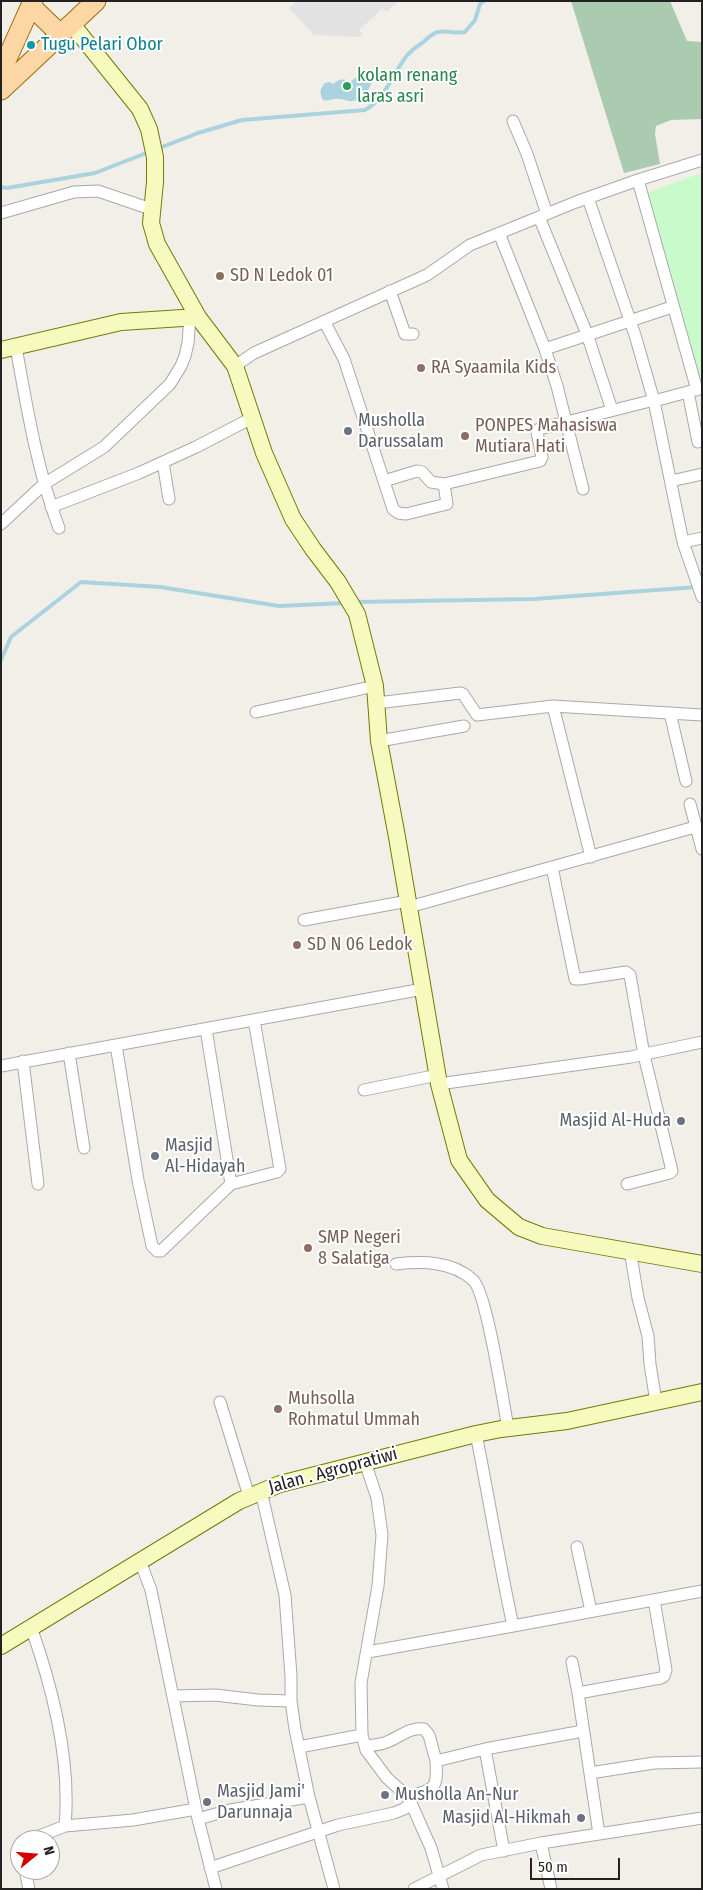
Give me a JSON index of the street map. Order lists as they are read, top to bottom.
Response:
{
  "streets": {
    "street": ["Jalan . Agropratiwi"]
  },
  "places": [
    "Tugu Pelari Obor",
    "kolam renang laras asri",
    "SD N Ledok 01",
    "RA Syaamila Kids",
    "Musholla Darussalam",
    "PONPES Mahasiswa Mutiara Hati",
    "SD N 06 Ledok",
    "Masjid Al-Huda",
    "Masjid Al-Hidayah",
    "SMP Negeri 8 Salatiga",
    "Muhsolla Rohmatul Ummah",
    "Musholla An-Nur",
    "Masjid Jami' Darunnaja",
    "Masjid Al-Hikmah"
  ],
  "scale_bar": "50 m",
  "north": "right"
}
